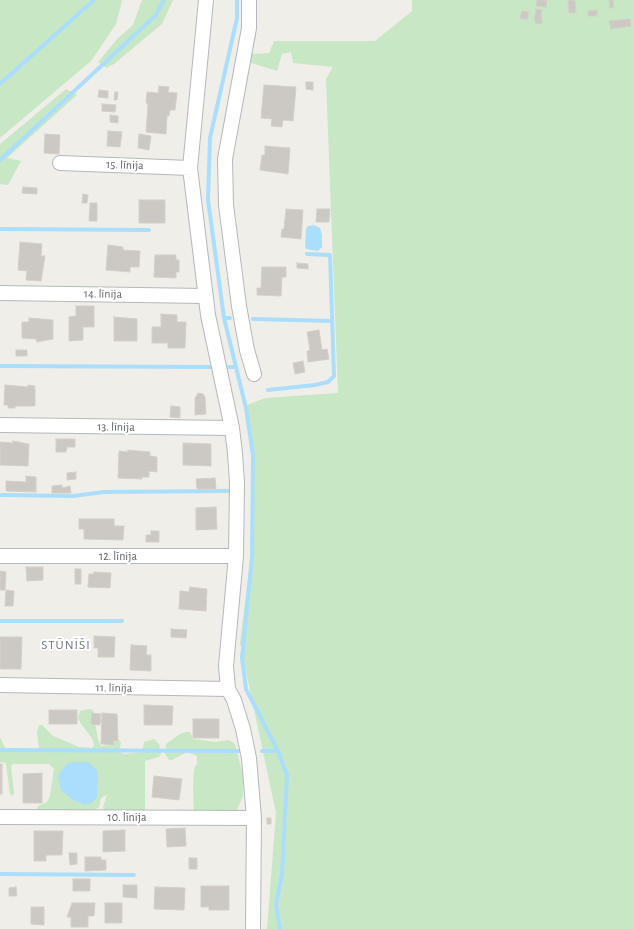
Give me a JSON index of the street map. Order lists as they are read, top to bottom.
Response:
{
  "streets": {
    "street": [
      "15. līnija",
      "14. līnija",
      "13. līnija",
      "12. līnija",
      "11. līnija",
      "10. līnija"
    ]
  },
  "districts": ["STŪNĪŠI"]
}
